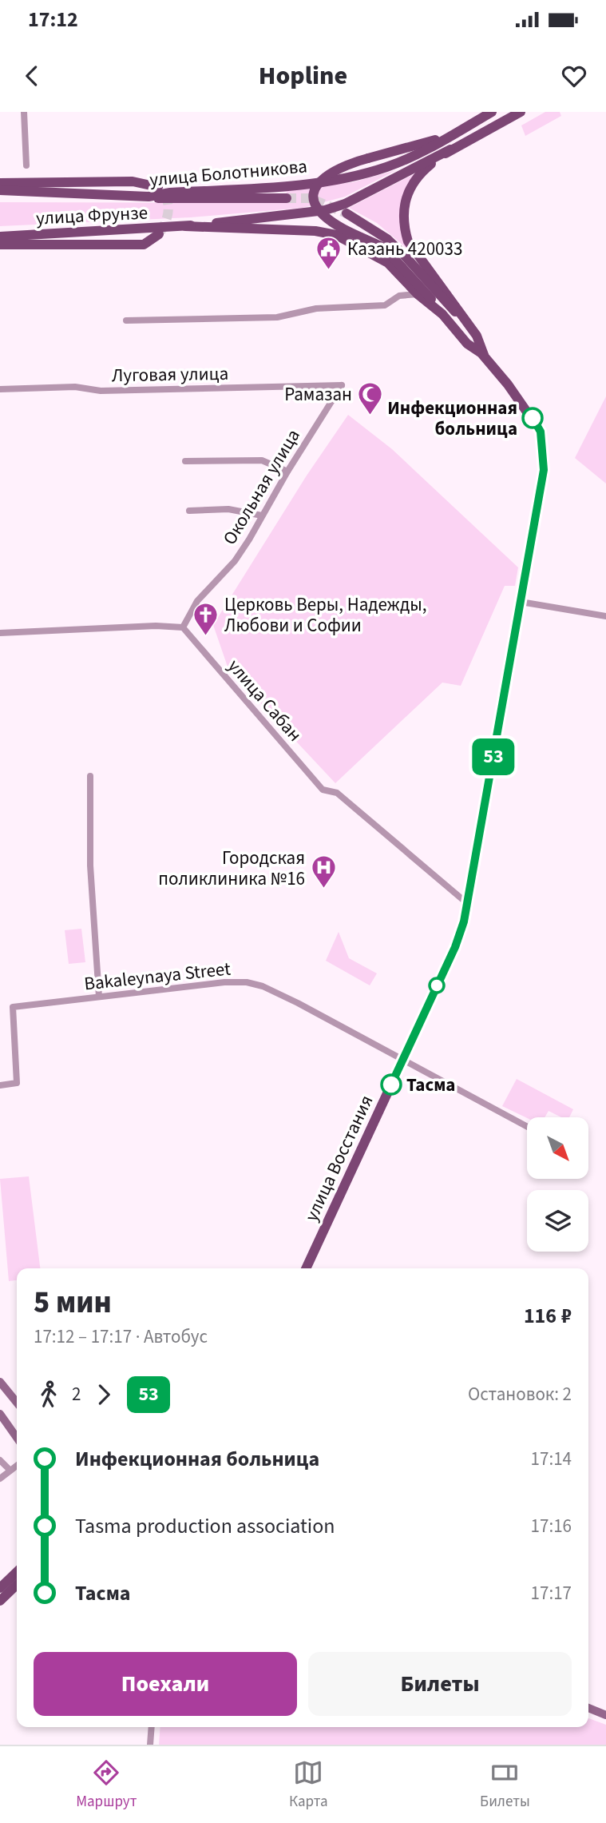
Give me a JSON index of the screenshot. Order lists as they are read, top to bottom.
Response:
{
  "streets": {
    "main road": ["улица Болотникова", "улица Фрунзе", "улица Восстания"],
    "street": [
      "Луговая улица",
      "Окольная улица",
      "улица Сабан",
      "Bakaleynaya Street"
    ]
  },
  "crossings": [
    ["улица Фрунзе", "улица Восстания"],
    ["Луговая улица", "Окольная улица"],
    ["Окольная улица", "улица Сабан"],
    ["улица Сабан", "улица Восстания"],
    ["Bakaleynaya Street", "улица Восстания"]
  ],
  "places": {
    "public building": ["Казань 420033"],
    "mosque": ["Рамазан"],
    "other": ["Инфекционная больница", "Тасма"],
    "church": ["Церковь Веры, Надежды, Любови и Софии"],
    "hospital": ["Городская поликлиника №16"]
  },
  "lines": ["bus line 53"],
  "north": "bottom right",
  "page": {
    "status": "17:12",
    "header": "Hopline",
    "on_map": "53",
    "heading": ["5 мин", "17:12 – 17:17 · Автобус", "116 ₽"],
    "legs": ["2", "53", "Остановок: 2"],
    "list": [
      {
        "name": "Инфекционная больница",
        "value": "17:14"
      },
      {
        "name": "Tasma production association",
        "value": "17:16"
      },
      {
        "name": "Тасма",
        "value": "17:17"
      }
    ],
    "buttons": ["Поехали", "Билеты"],
    "tabs": ["Маршрут", "Карта", "Билеты"]
  }
}
